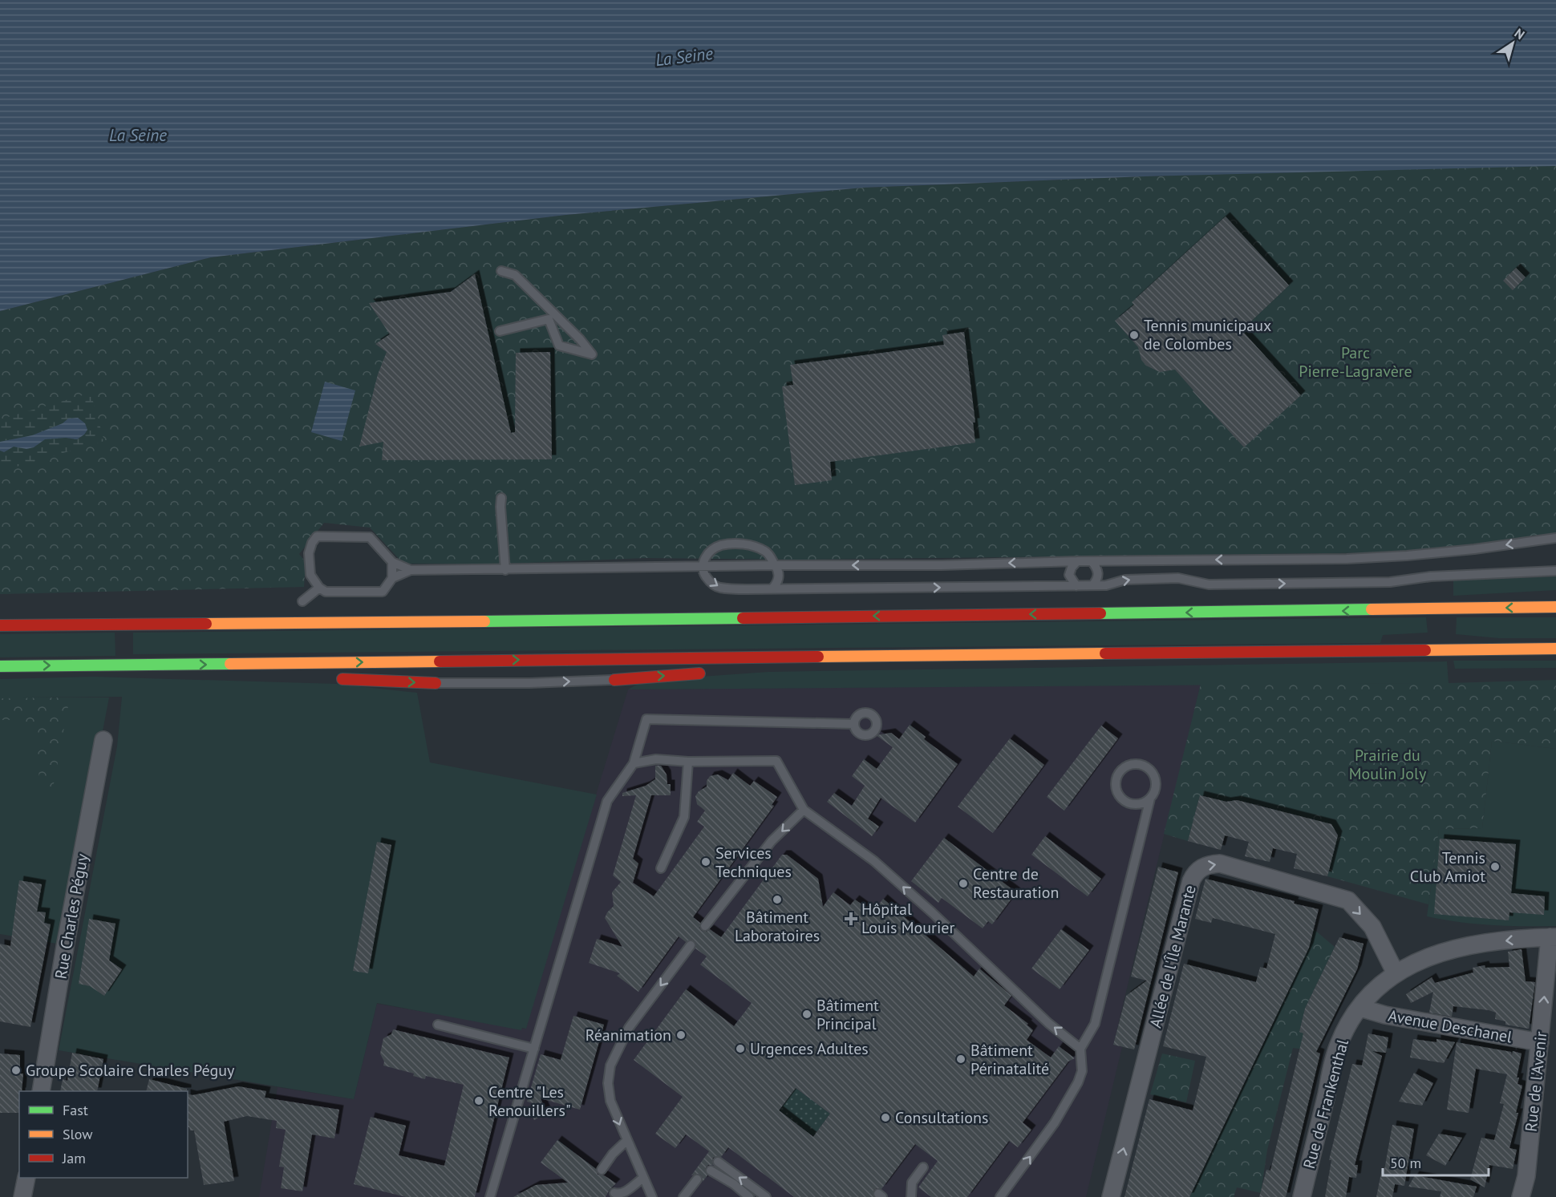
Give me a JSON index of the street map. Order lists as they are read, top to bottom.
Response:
{
  "streets": {
    "street": [
      "Rue Charles Péguy",
      "Allée de l'Île Marante",
      "Avenue Deschanel",
      "Rue de l'Avenir",
      "Rue de Frankenthal"
    ]
  },
  "crossings": [
    ["Allée de l'Île Marante", "Rue de Frankenthal"],
    ["Avenue Deschanel", "Rue de l'Avenir"],
    ["Avenue Deschanel", "Rue de Frankenthal"],
    ["Rue de l'Avenir", "Rue de Frankenthal"]
  ],
  "one_way": ["Rue de l'Avenir", "Rue de Frankenthal"],
  "water": ["La Seine"],
  "parks": ["Parc Pierre-Lagravère", "Prairie du Moulin Joly"],
  "places": {
    "other": [
      "Tennis municipaux de Colombes",
      "Services Techniques",
      "Tennis Club Amiot",
      "Centre de Restauration",
      "Bâtiment Laboratoires",
      "Bâtiment Principal",
      "Réanimation",
      "Urgences Adultes",
      "Bâtiment Périnatalité",
      "Groupe Scolaire Charles Péguy",
      "Centre \"Les Renouillers\"",
      "Consultations"
    ],
    "health": ["Hôpital Louis Mourier"]
  },
  "legend": ["Fast", "Slow", "Jam"],
  "scale_bar": "50 m",
  "north": "top right"
}
